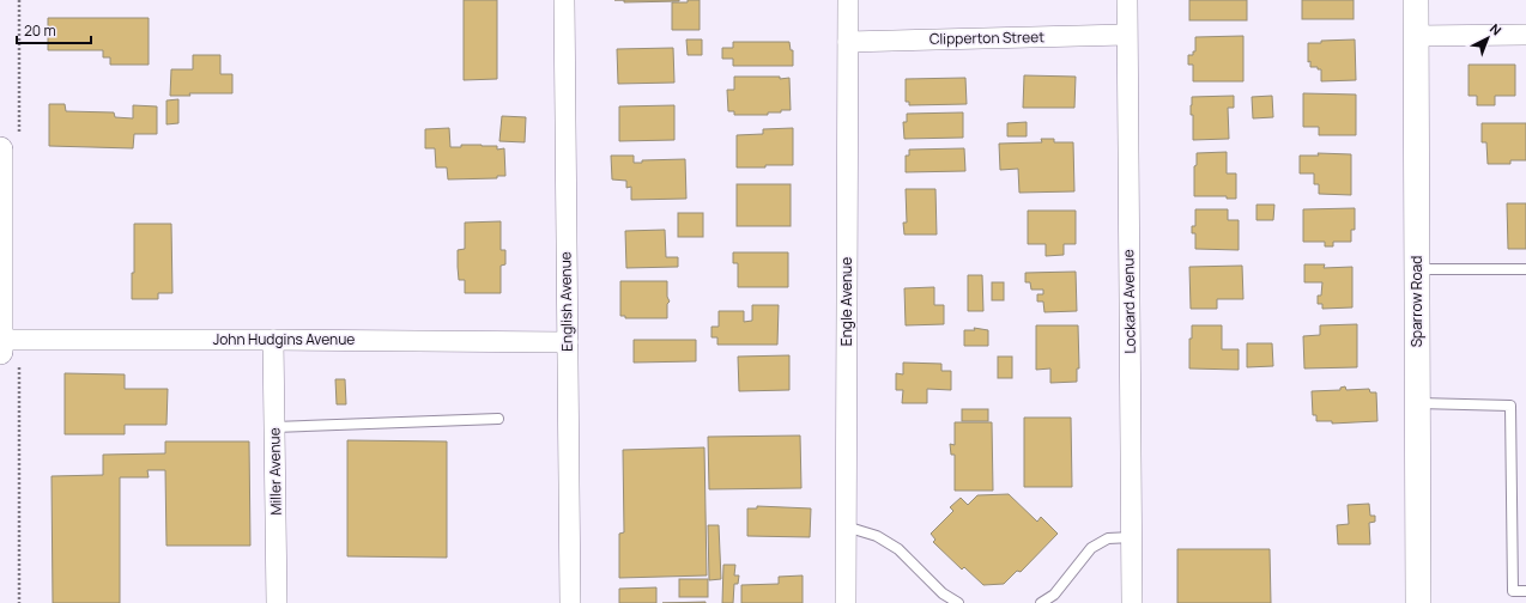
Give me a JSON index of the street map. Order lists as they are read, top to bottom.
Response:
{
  "streets": {
    "street": [
      "Clipperton Street",
      "English Avenue",
      "Engle Avenue",
      "Lockard Avenue",
      "Sparrow Road",
      "John Hudgins Avenue",
      "Miller Avenue"
    ]
  },
  "crossings": [
    ["Clipperton Street", "Engle Avenue"],
    ["Clipperton Street", "Lockard Avenue"],
    ["English Avenue", "John Hudgins Avenue"],
    ["John Hudgins Avenue", "Miller Avenue"]
  ],
  "scale_bar": "20 m",
  "north": "top right"
}
